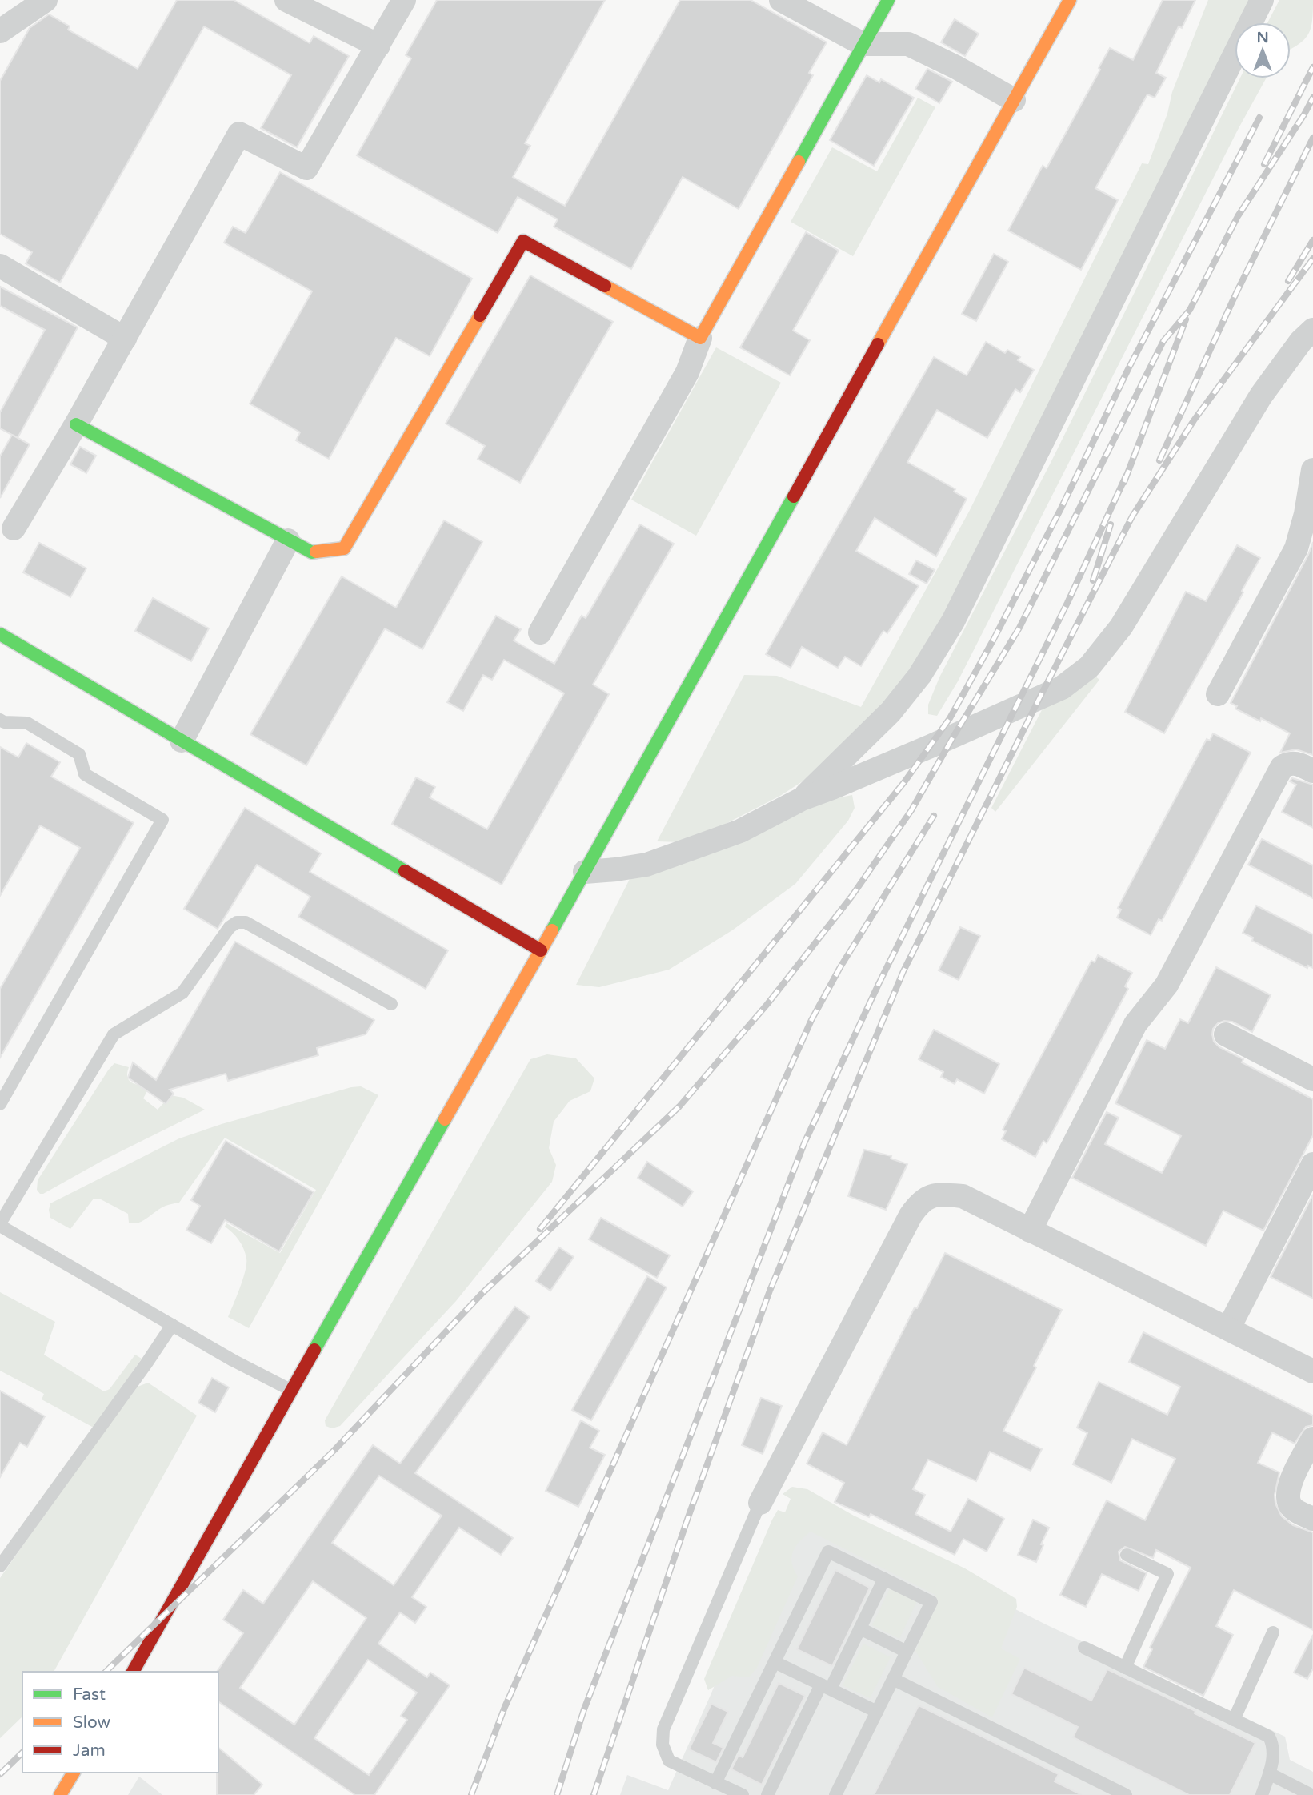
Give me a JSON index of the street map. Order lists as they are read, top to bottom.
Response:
{
  "legend": ["Fast", "Slow", "Jam"],
  "north": "top"
}
